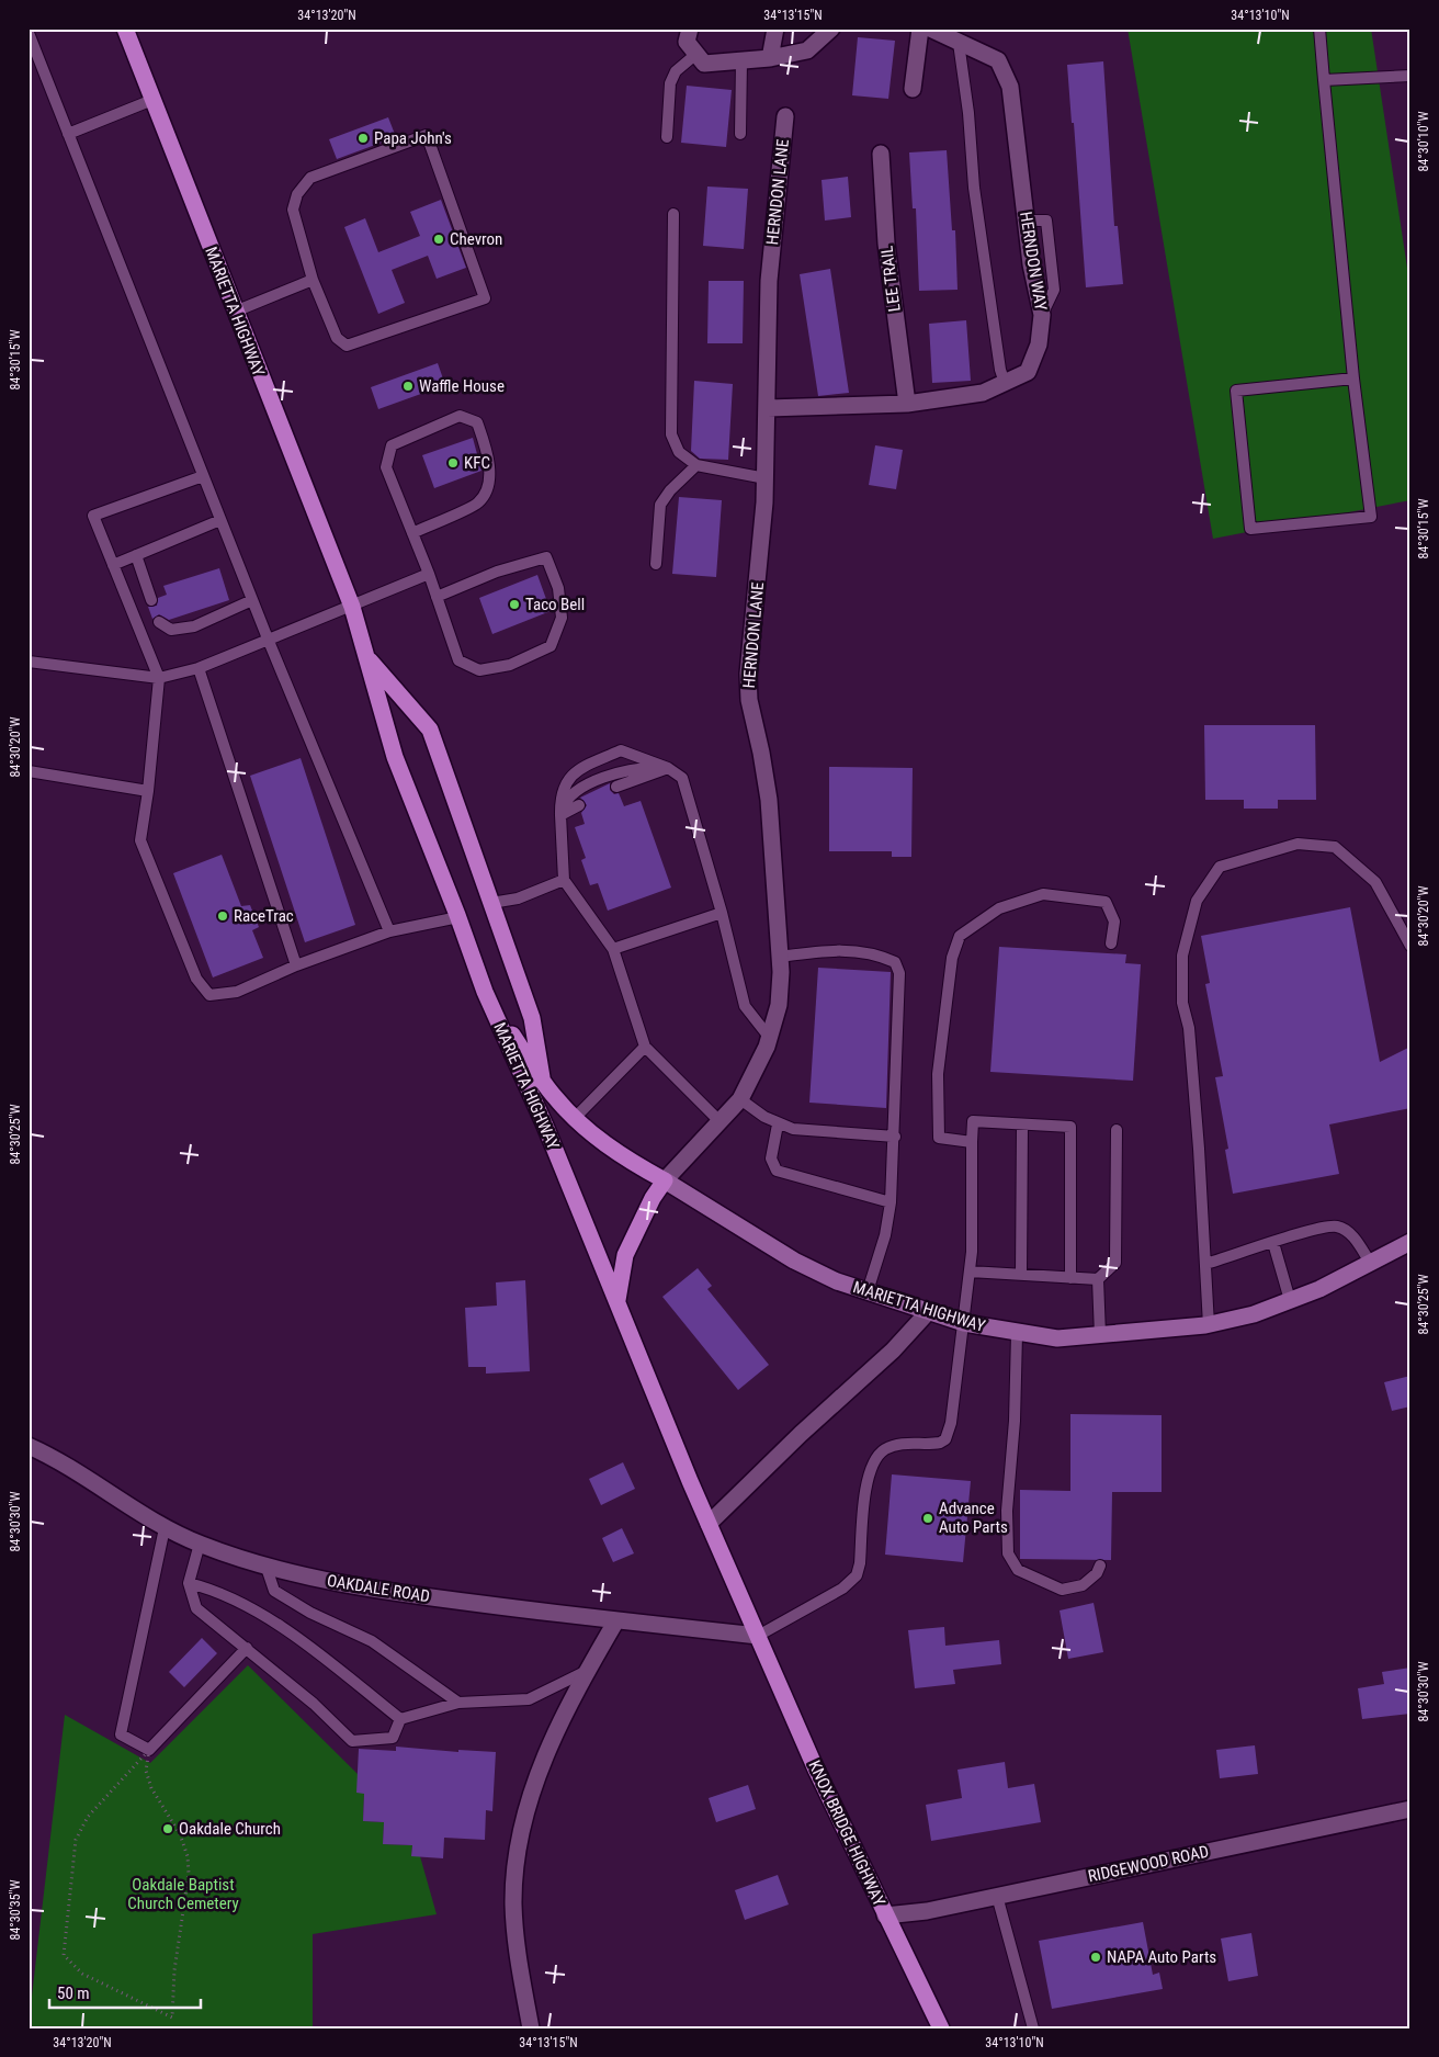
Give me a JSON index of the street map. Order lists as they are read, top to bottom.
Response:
{
  "streets": {
    "main road": ["MARIETTA HIGHWAY", "KNOX BRIDGE HIGHWAY"],
    "street": [
      "HERNDON LANE",
      "HERNDON WAY",
      "LEE TRAIL",
      "OAKDALE ROAD",
      "RIDGEWOOD ROAD"
    ]
  },
  "crossings": [
    ["HERNDON LANE", "HERNDON WAY"],
    ["HERNDON LANE", "MARIETTA HIGHWAY"],
    ["HERNDON WAY", "LEE TRAIL"],
    ["MARIETTA HIGHWAY", "OAKDALE ROAD"],
    ["MARIETTA HIGHWAY", "KNOX BRIDGE HIGHWAY"],
    ["OAKDALE ROAD", "KNOX BRIDGE HIGHWAY"],
    ["KNOX BRIDGE HIGHWAY", "RIDGEWOOD ROAD"]
  ],
  "parks": ["Oakdale Baptist Church Cemetery"],
  "places": [
    "Papa John's",
    "Chevron",
    "Waffle House",
    "KFC",
    "Taco Bell",
    "RaceTrac",
    "Advance Auto Parts",
    "Oakdale Church",
    "NAPA Auto Parts"
  ],
  "scale_bar": "50 m",
  "coordinates": [
    "34°13'20\"N",
    "34°13'15\"N",
    "34°13'10\"N",
    "84°30'10\"W",
    "84°30'15\"W",
    "84°30'20\"W",
    "84°30'25\"W",
    "84°30'30\"W",
    "84°30'35\"W"
  ]
}
